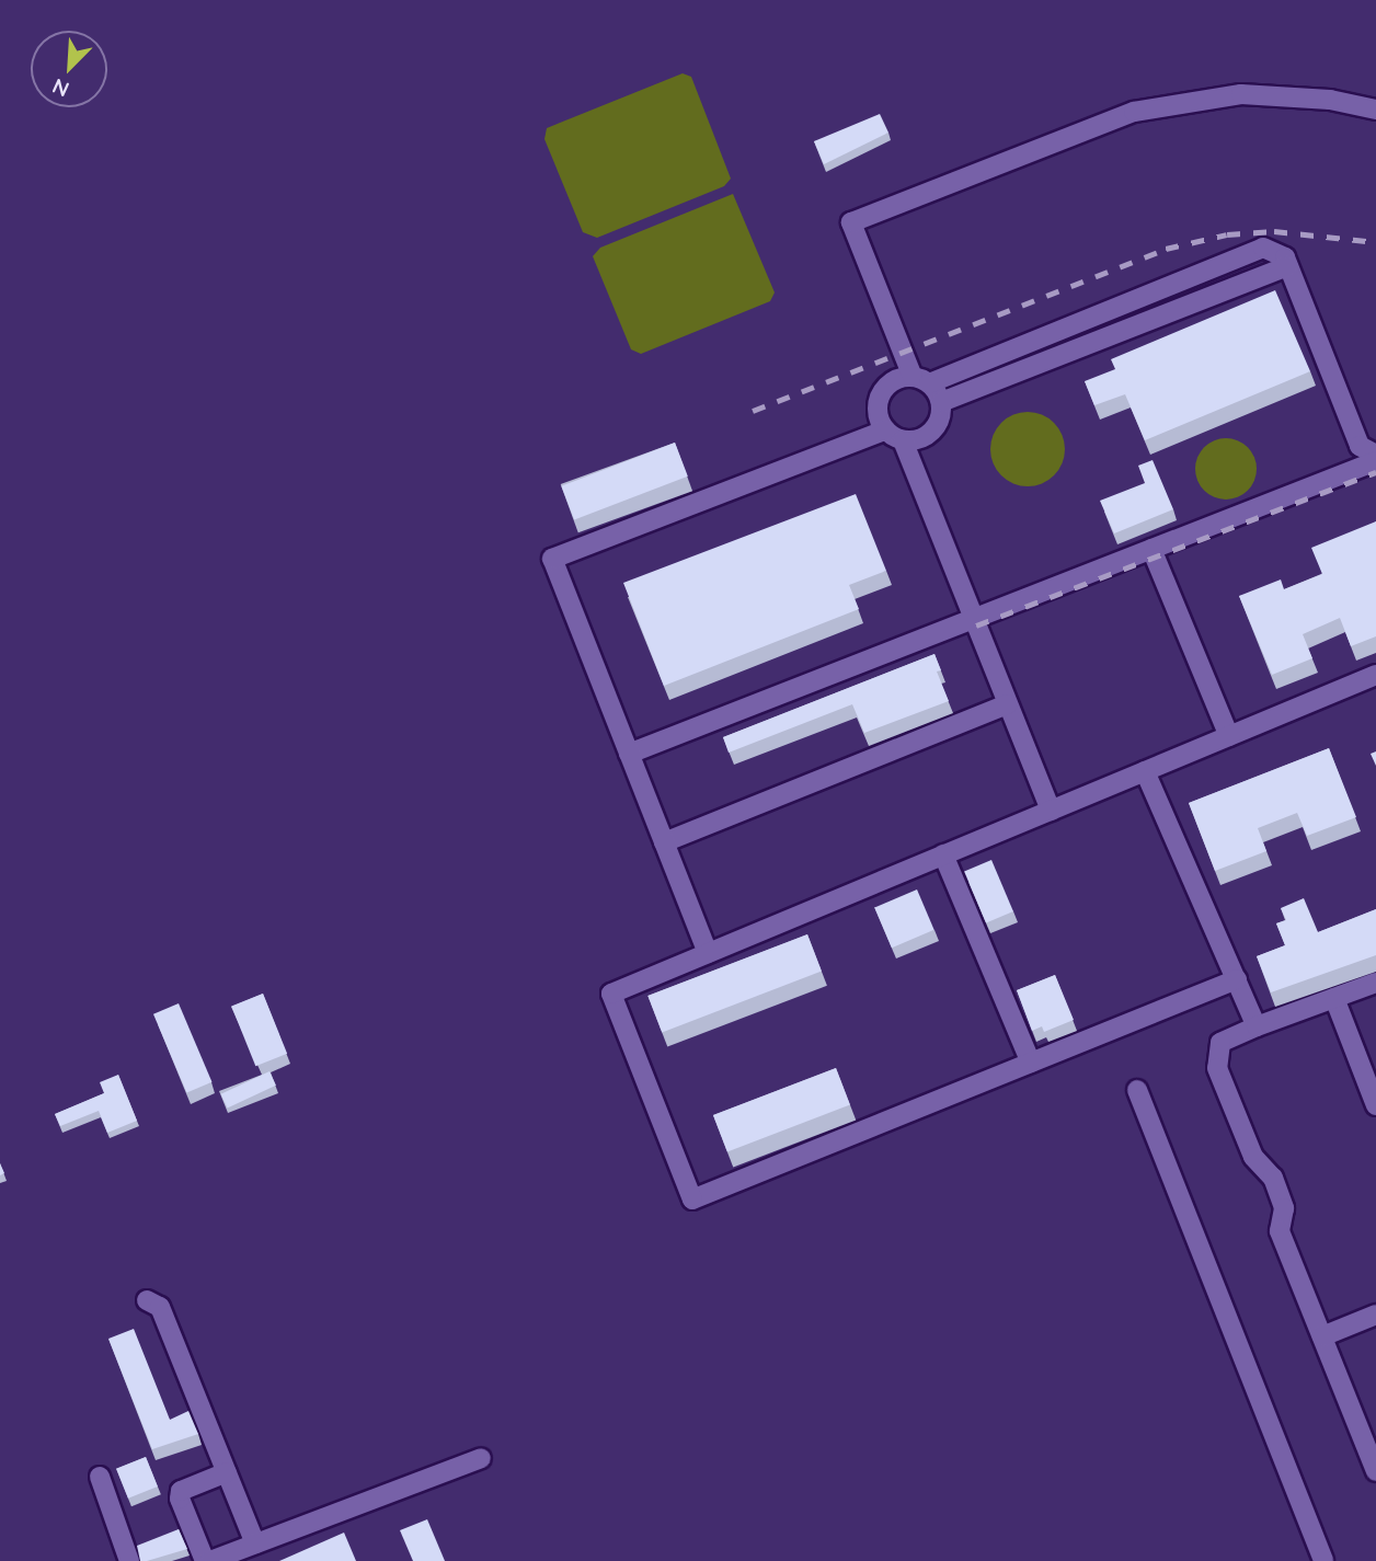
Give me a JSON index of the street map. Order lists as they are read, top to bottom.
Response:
{
  "north": "bottom left"
}
